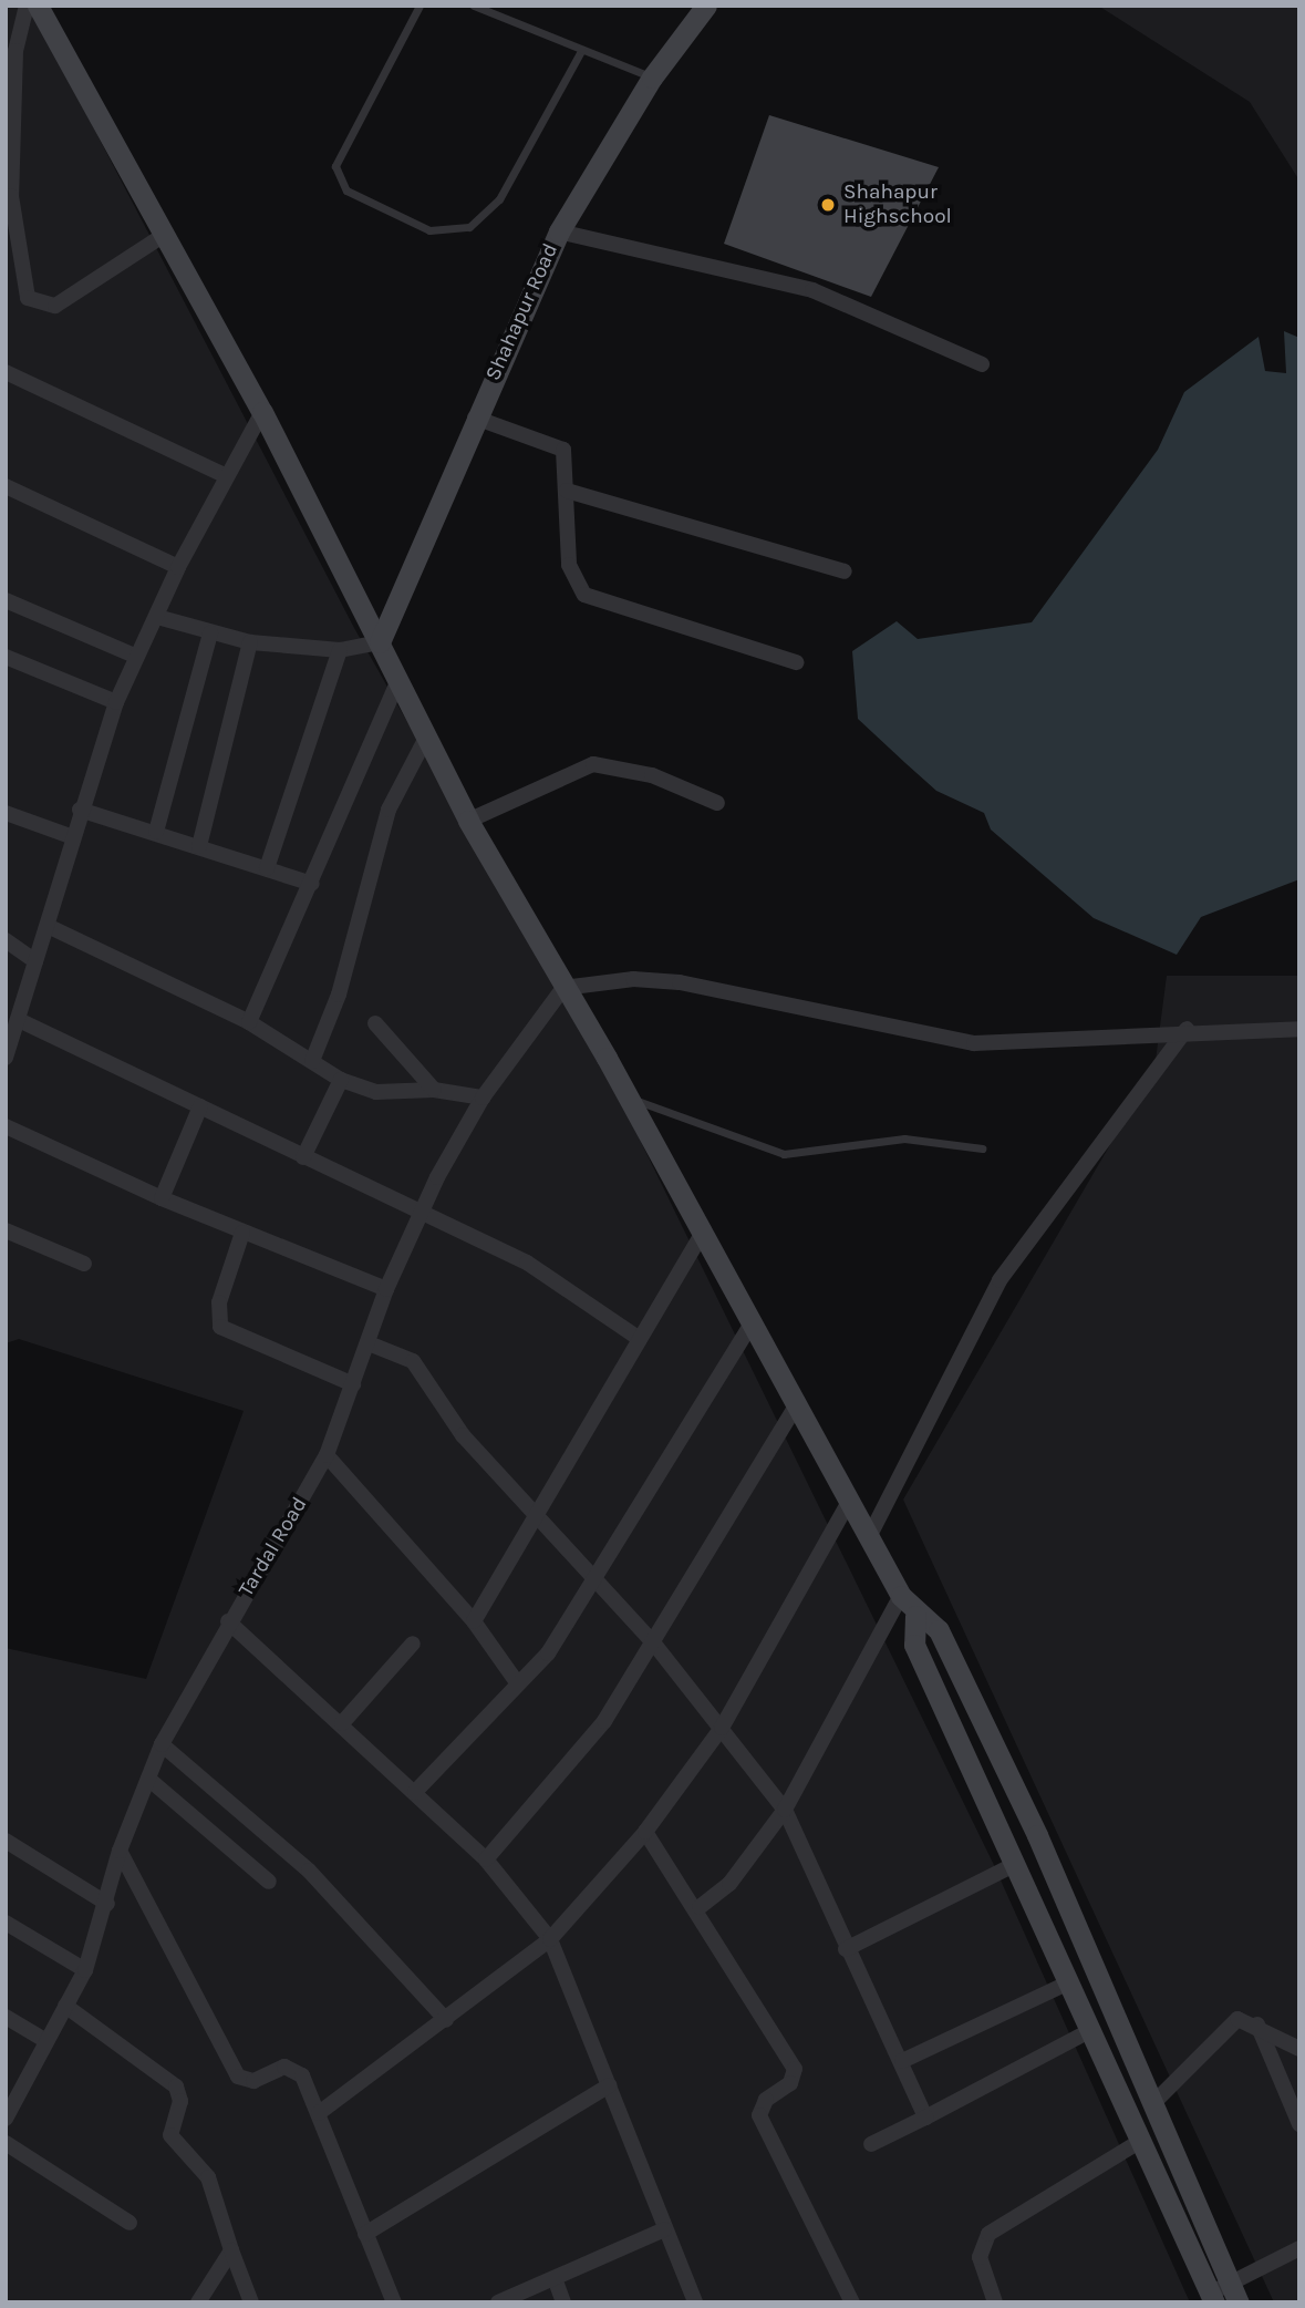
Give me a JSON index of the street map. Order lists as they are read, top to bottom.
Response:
{
  "streets": {
    "main road": ["Shahapur Road"],
    "street": ["Tardal Road"]
  },
  "places": ["Shahapur Highschool"]
}
